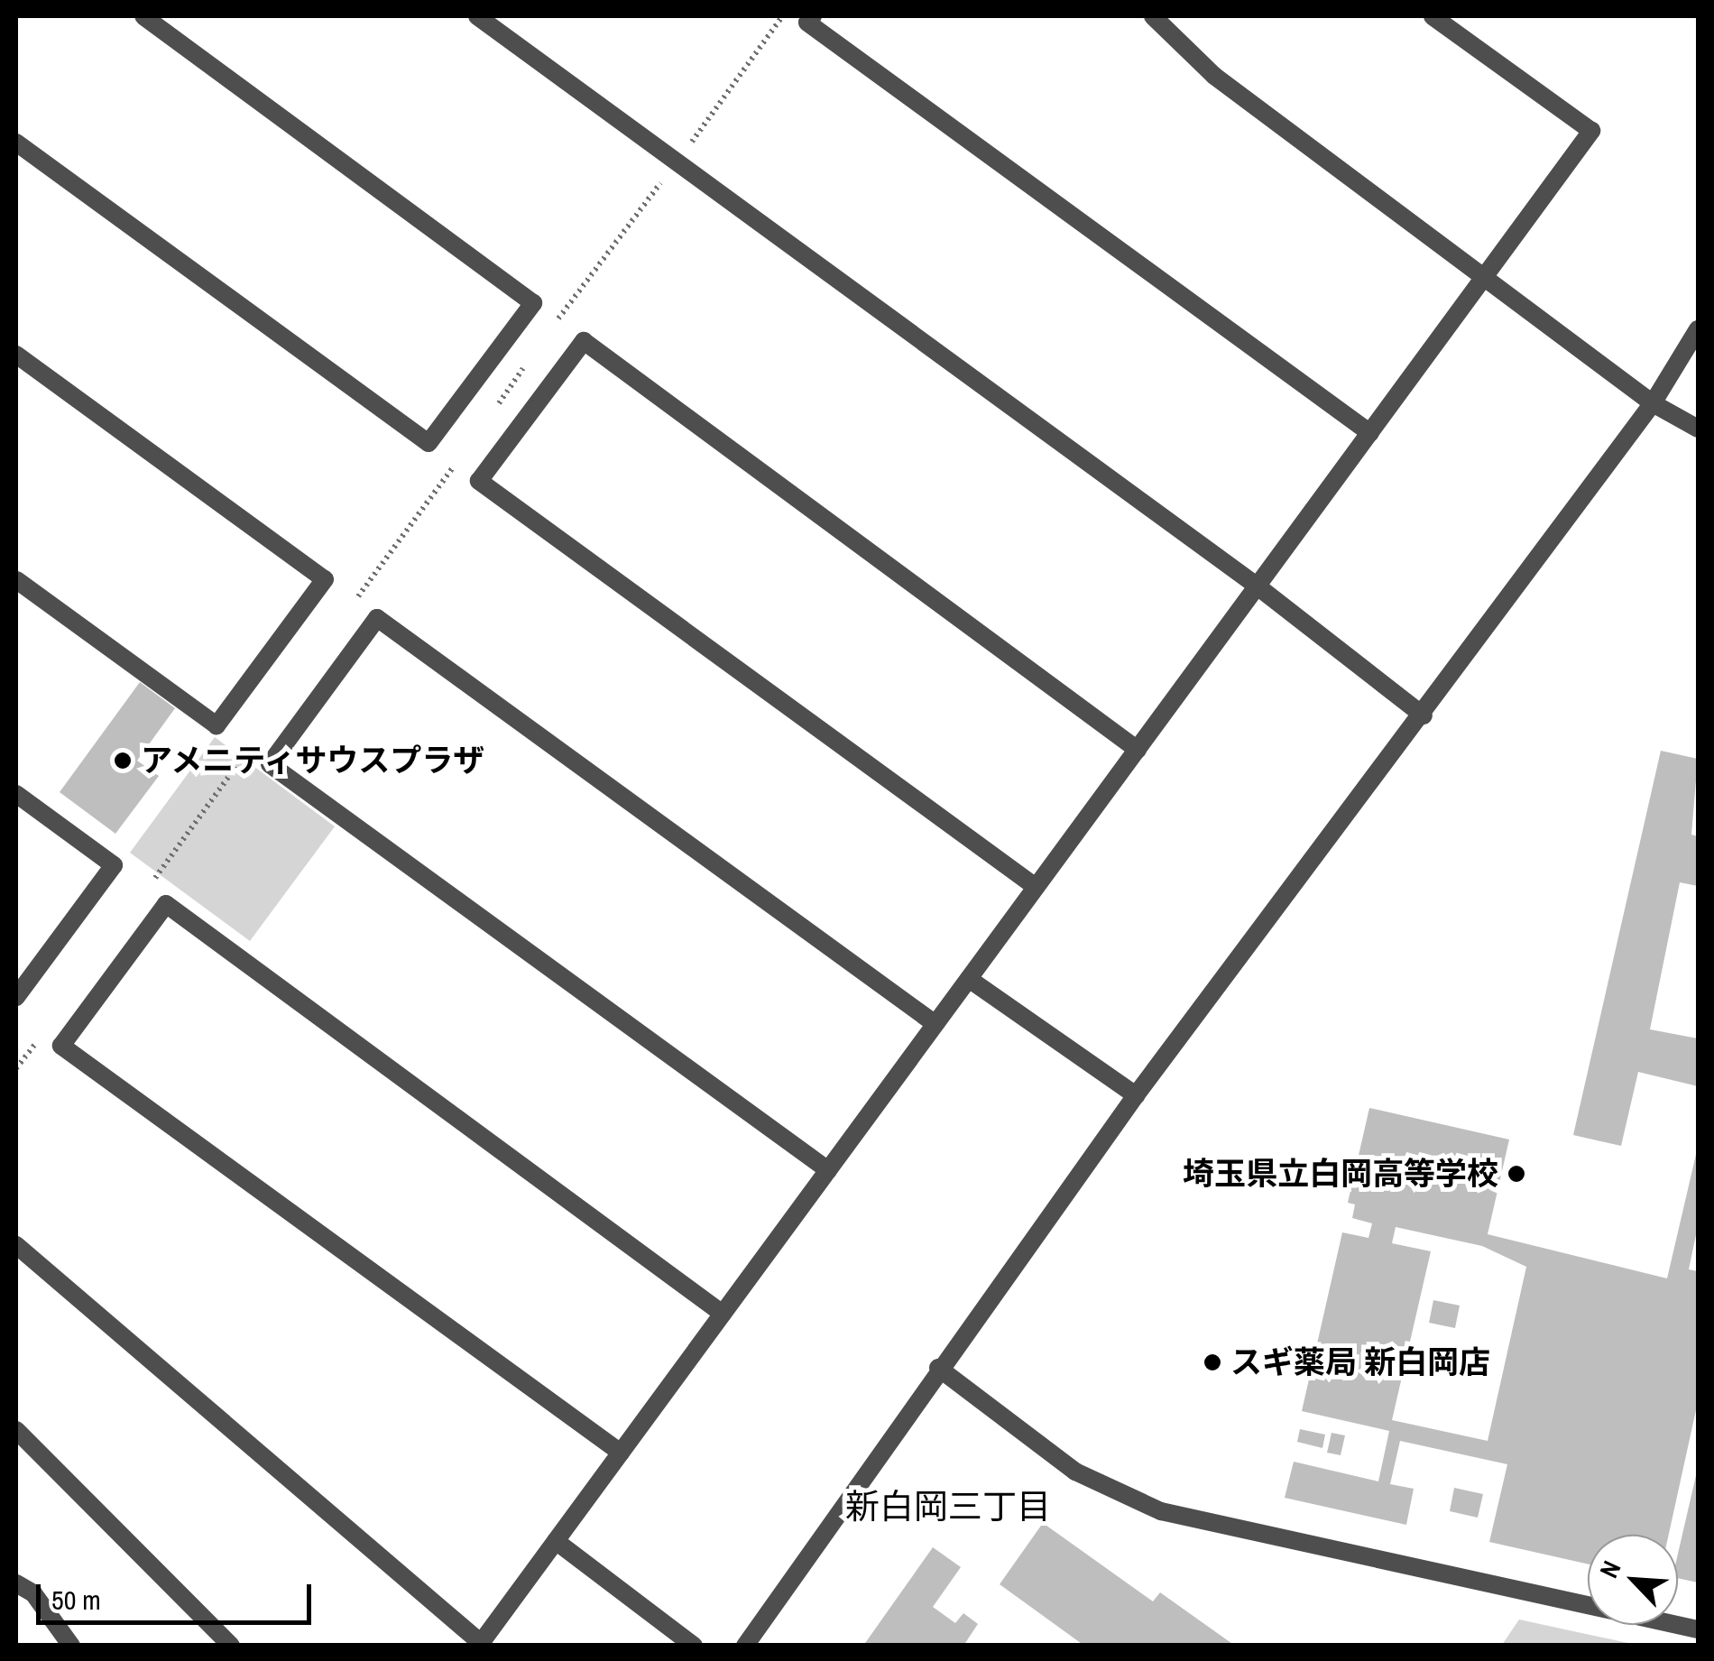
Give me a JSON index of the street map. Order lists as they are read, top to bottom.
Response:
{
  "districts": ["新白岡三丁目"],
  "places": ["アメニティサウスプラザ", "埼玉県立白岡高等学校", "スギ薬局 新白岡店"],
  "scale_bar": "50 m",
  "north": "top left"
}
